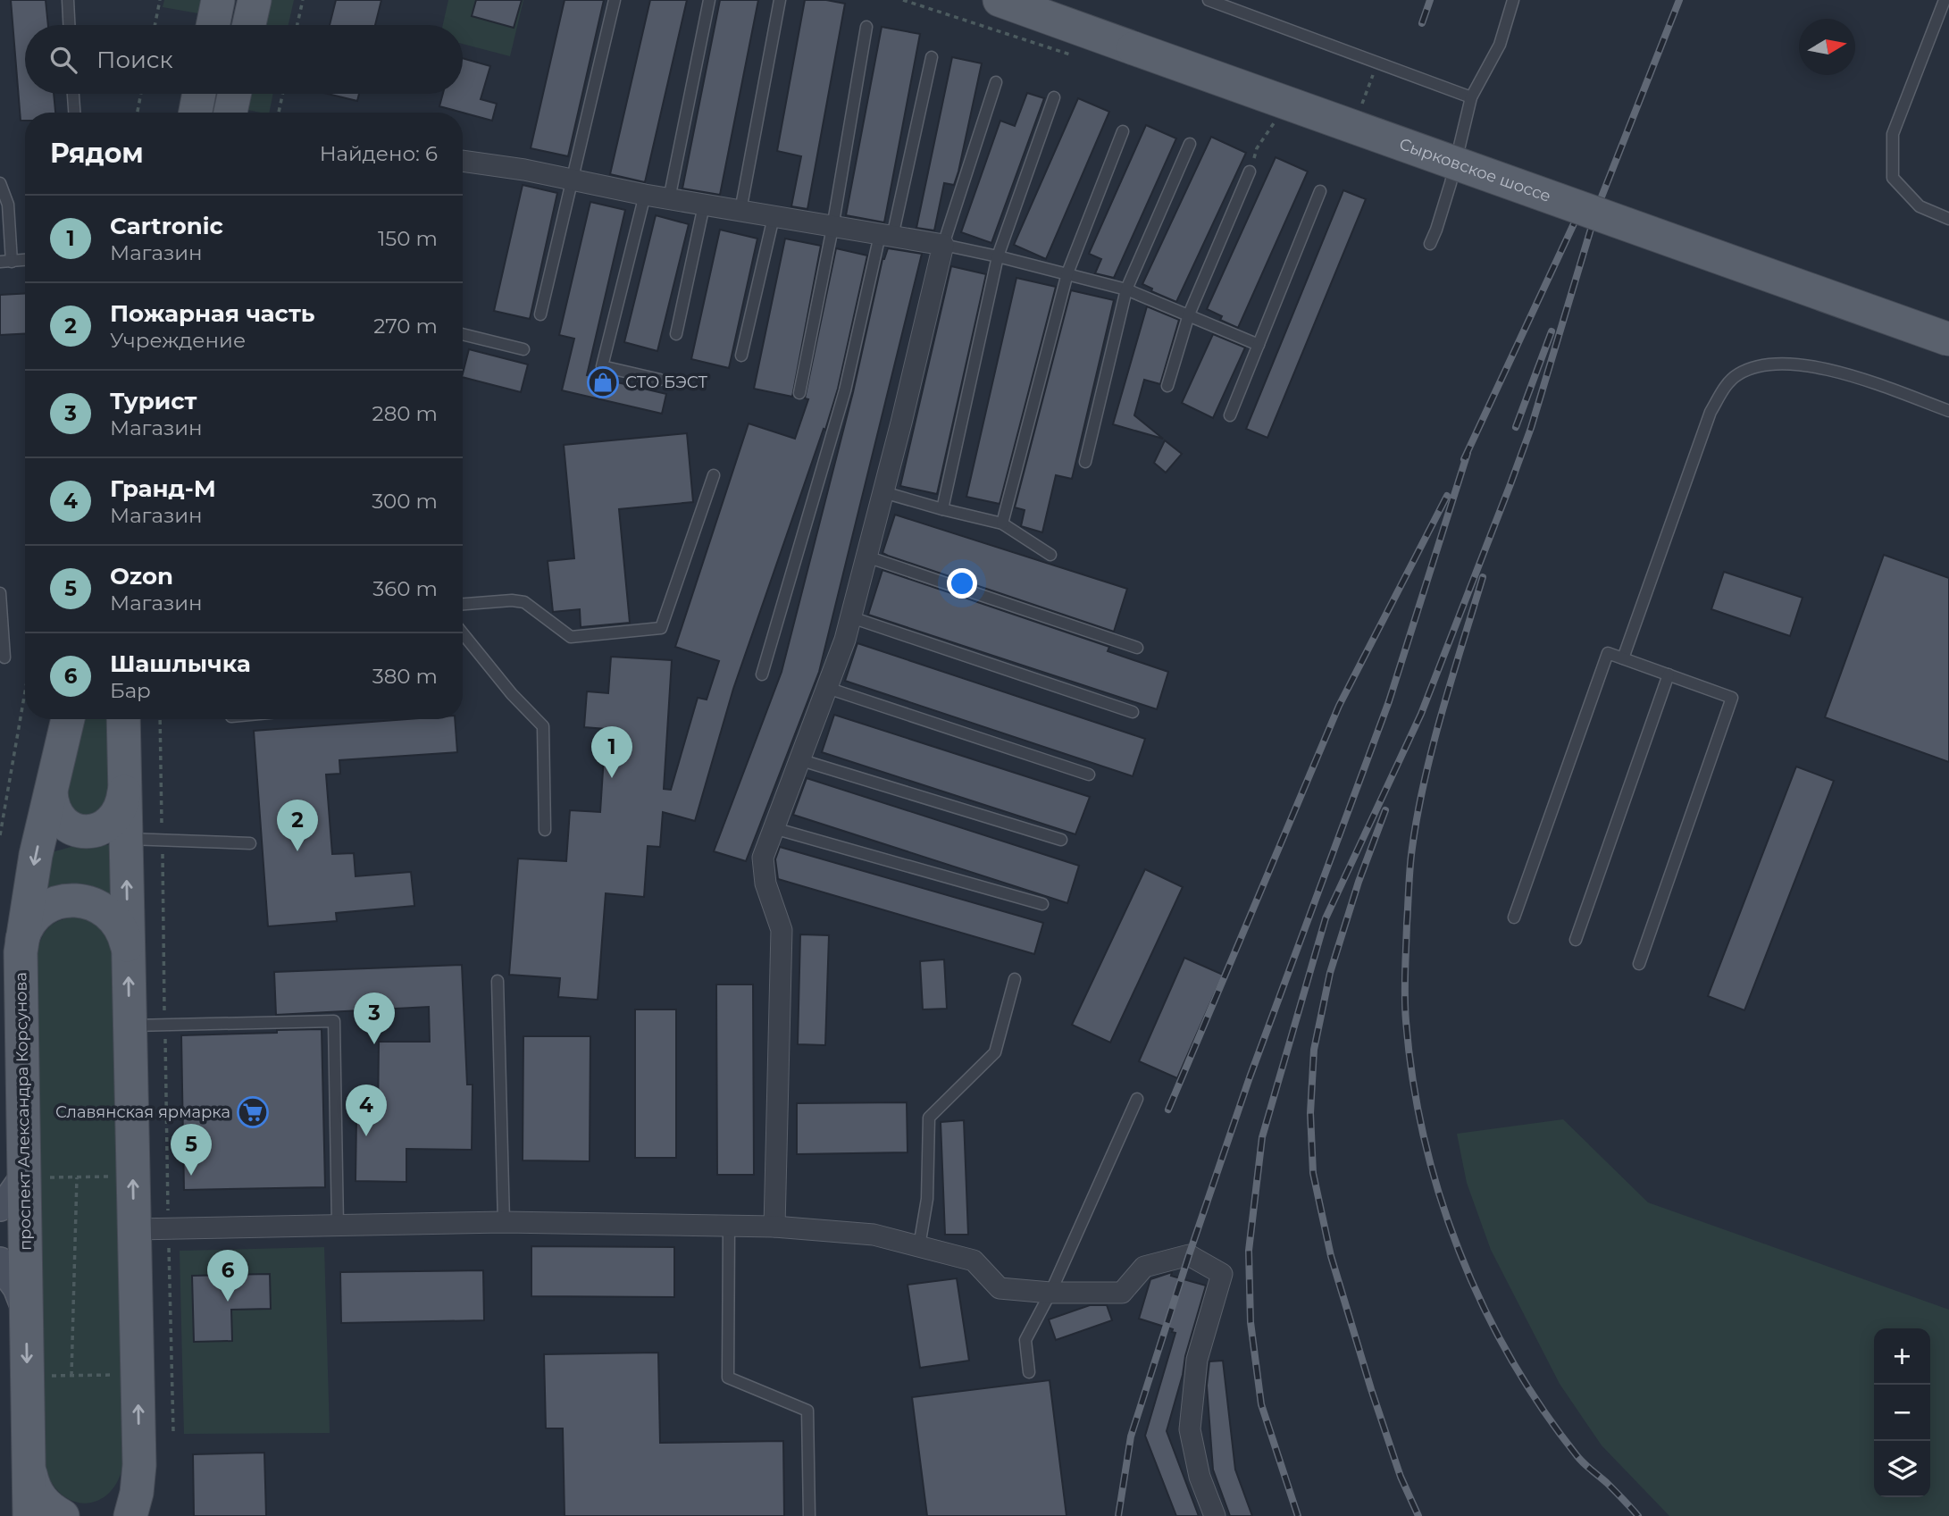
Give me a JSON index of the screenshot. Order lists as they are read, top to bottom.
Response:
{
  "streets": {
    "main road": ["Сырковское шоссе", "проспект Александра Корсунова"]
  },
  "places": {
    "shop": ["СТО БЭСТ"],
    "supermarket": ["Славянская ярмарка"]
  },
  "north": "right",
  "page": {
    "search": "Поиск",
    "heading": ["Рядом", "Найдено: 6"],
    "list": [
      {
        "mark": "1",
        "name": "Cartronic",
        "note": "Магазин",
        "value": "150 m"
      },
      {
        "mark": "2",
        "name": "Пожарная часть",
        "note": "Учреждение",
        "value": "270 m"
      },
      {
        "mark": "3",
        "name": "Турист",
        "note": "Магазин",
        "value": "280 m"
      },
      {
        "mark": "4",
        "name": "Гранд-М",
        "note": "Магазин",
        "value": "300 m"
      },
      {
        "mark": "5",
        "name": "Ozon",
        "note": "Магазин",
        "value": "360 m"
      },
      {
        "mark": "6",
        "name": "Шашлычка",
        "note": "Бар",
        "value": "380 m"
      }
    ],
    "pins": [
      "1",
      "2",
      "3",
      "4",
      "5",
      "6"
    ],
    "map_buttons": ["+", "−"]
  }
}
